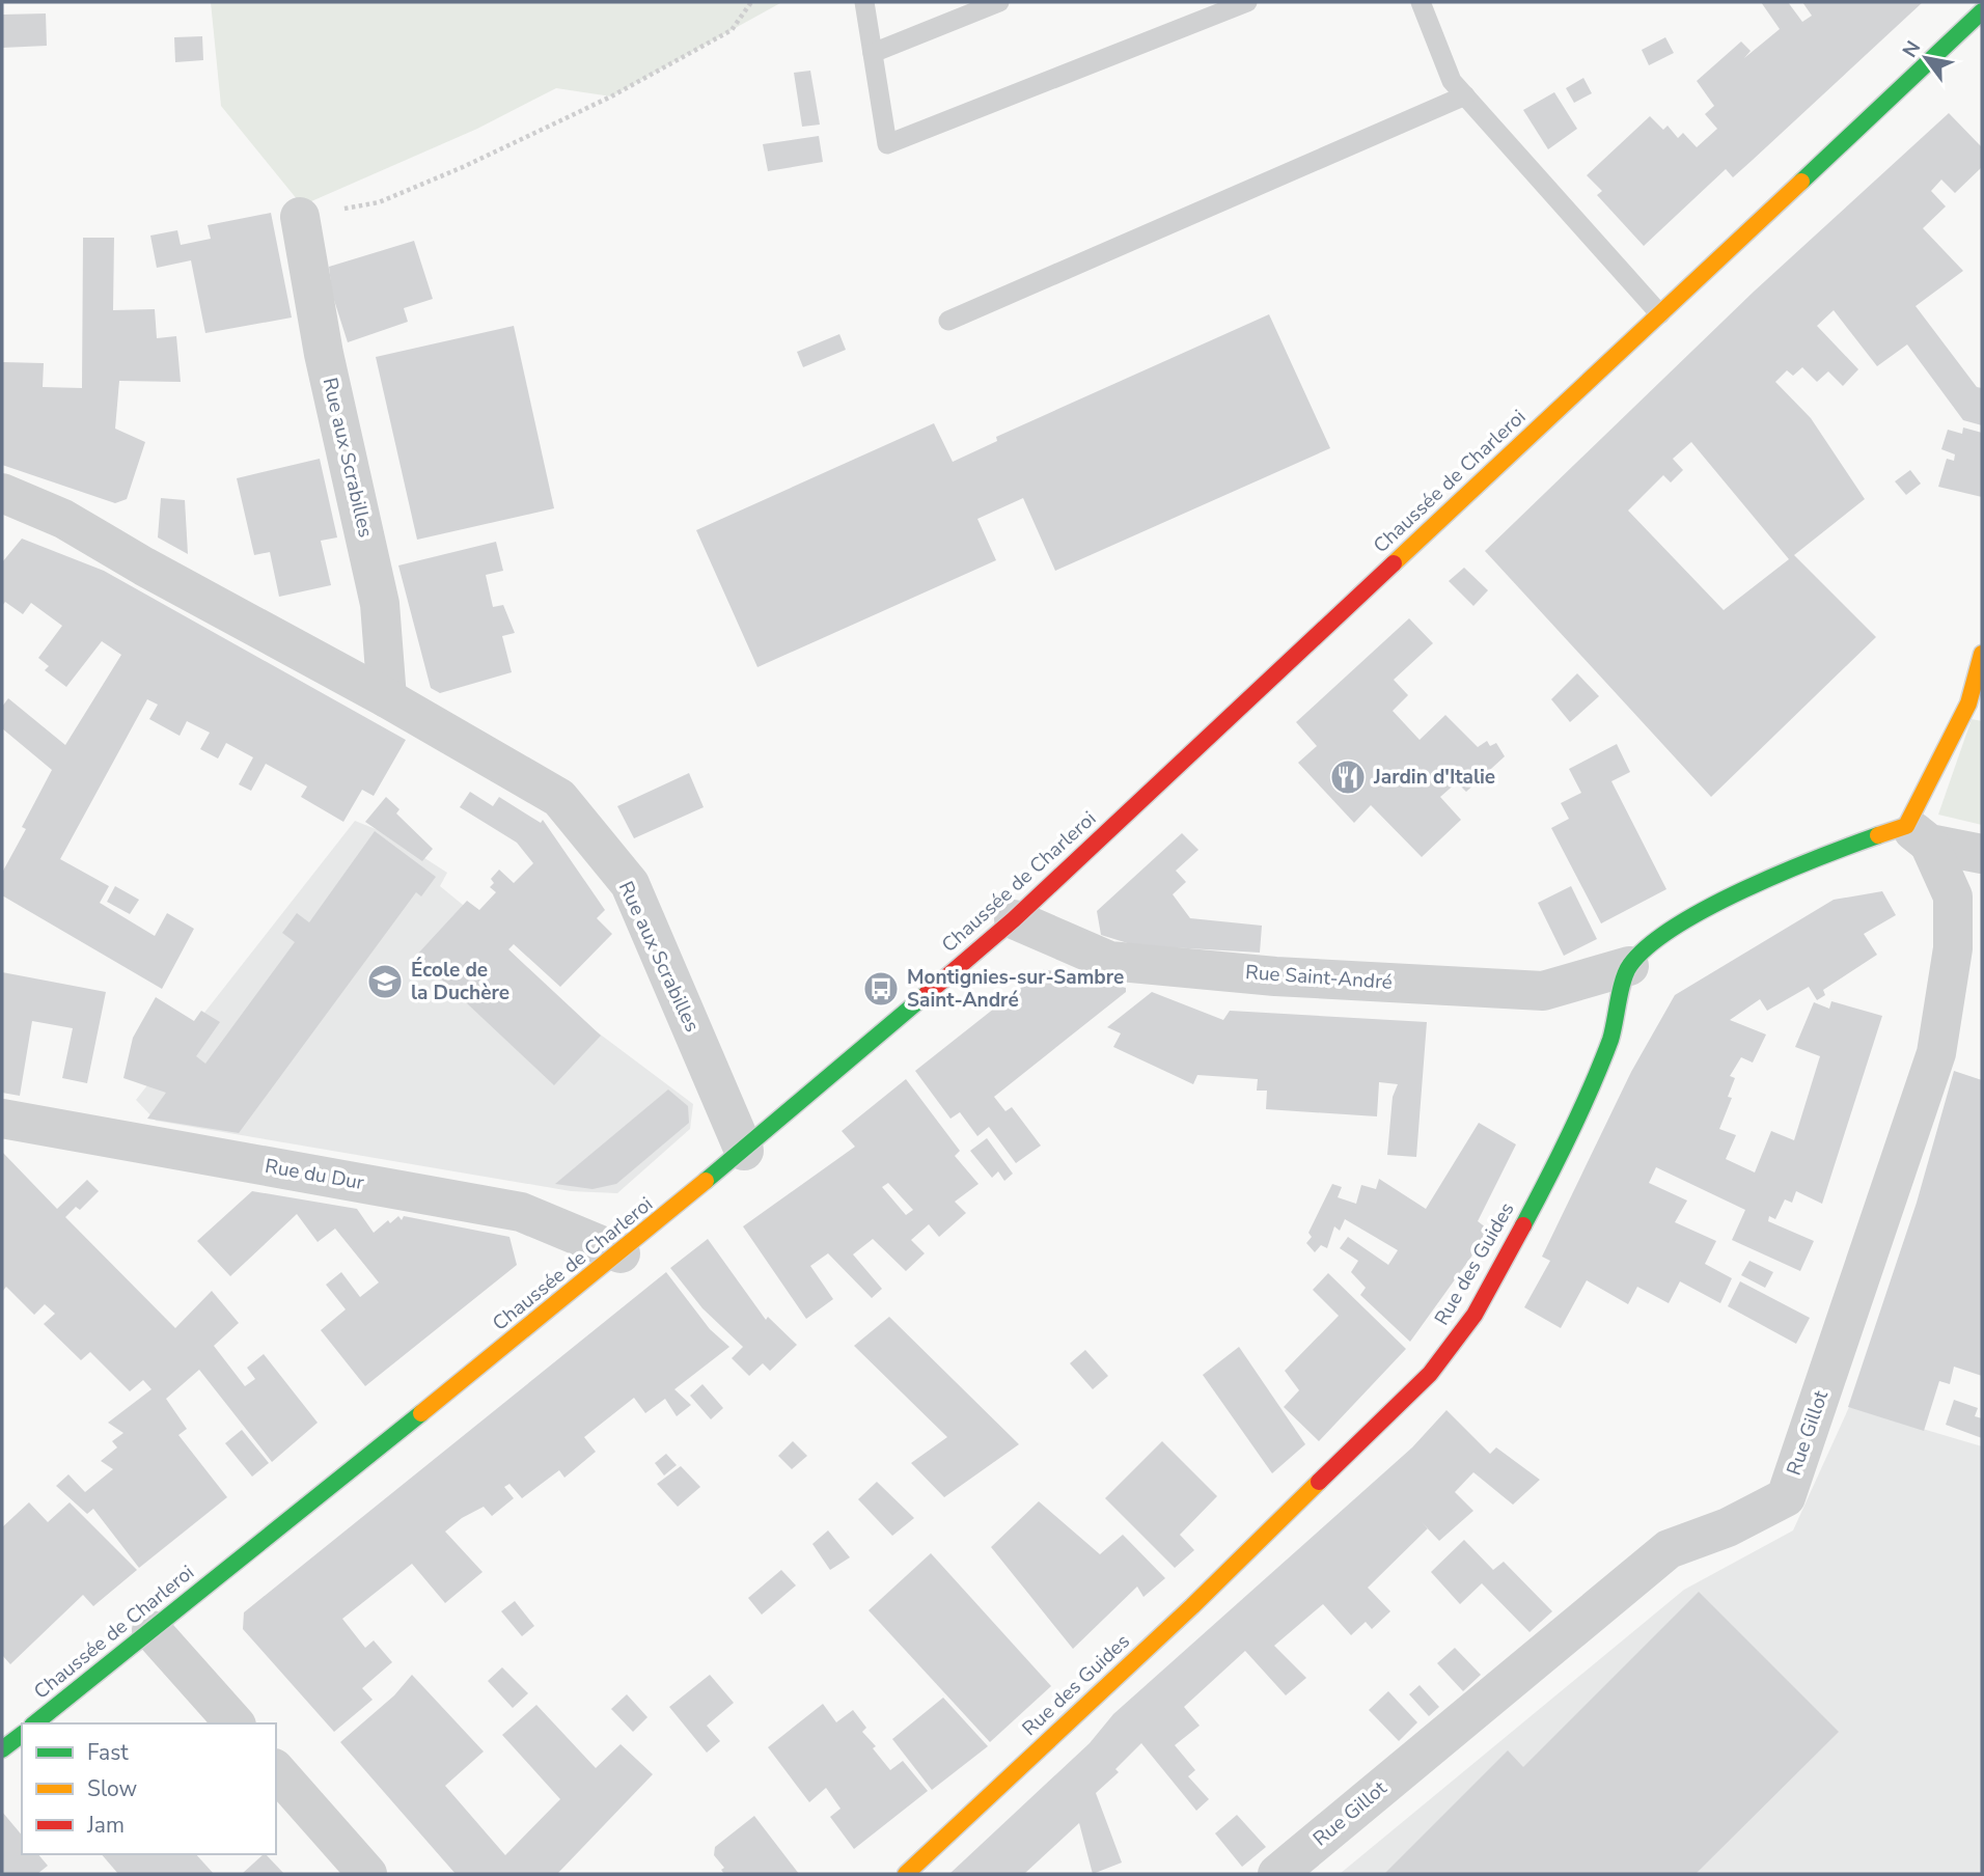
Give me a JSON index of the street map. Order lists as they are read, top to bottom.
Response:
{
  "streets": {
    "main road": ["Chaussée de Charleroi", "Rue des Guides"],
    "street": [
      "Rue aux Scrabilles",
      "Rue Saint-André",
      "Rue du Dur",
      "Rue Gillot"
    ]
  },
  "crossings": [
    ["Rue aux Scrabilles", "Chaussée de Charleroi"],
    ["Chaussée de Charleroi", "Rue Saint-André"],
    ["Chaussée de Charleroi", "Rue du Dur"],
    ["Rue Saint-André", "Rue des Guides"]
  ],
  "places": {
    "restaurant": ["Jardin d'Italie"],
    "school or university": ["École de la Duchère"],
    "bus stop": ["Montignies-sur-Sambre Saint-André"]
  },
  "legend": ["Fast", "Slow", "Jam"],
  "north": "top left"
}
